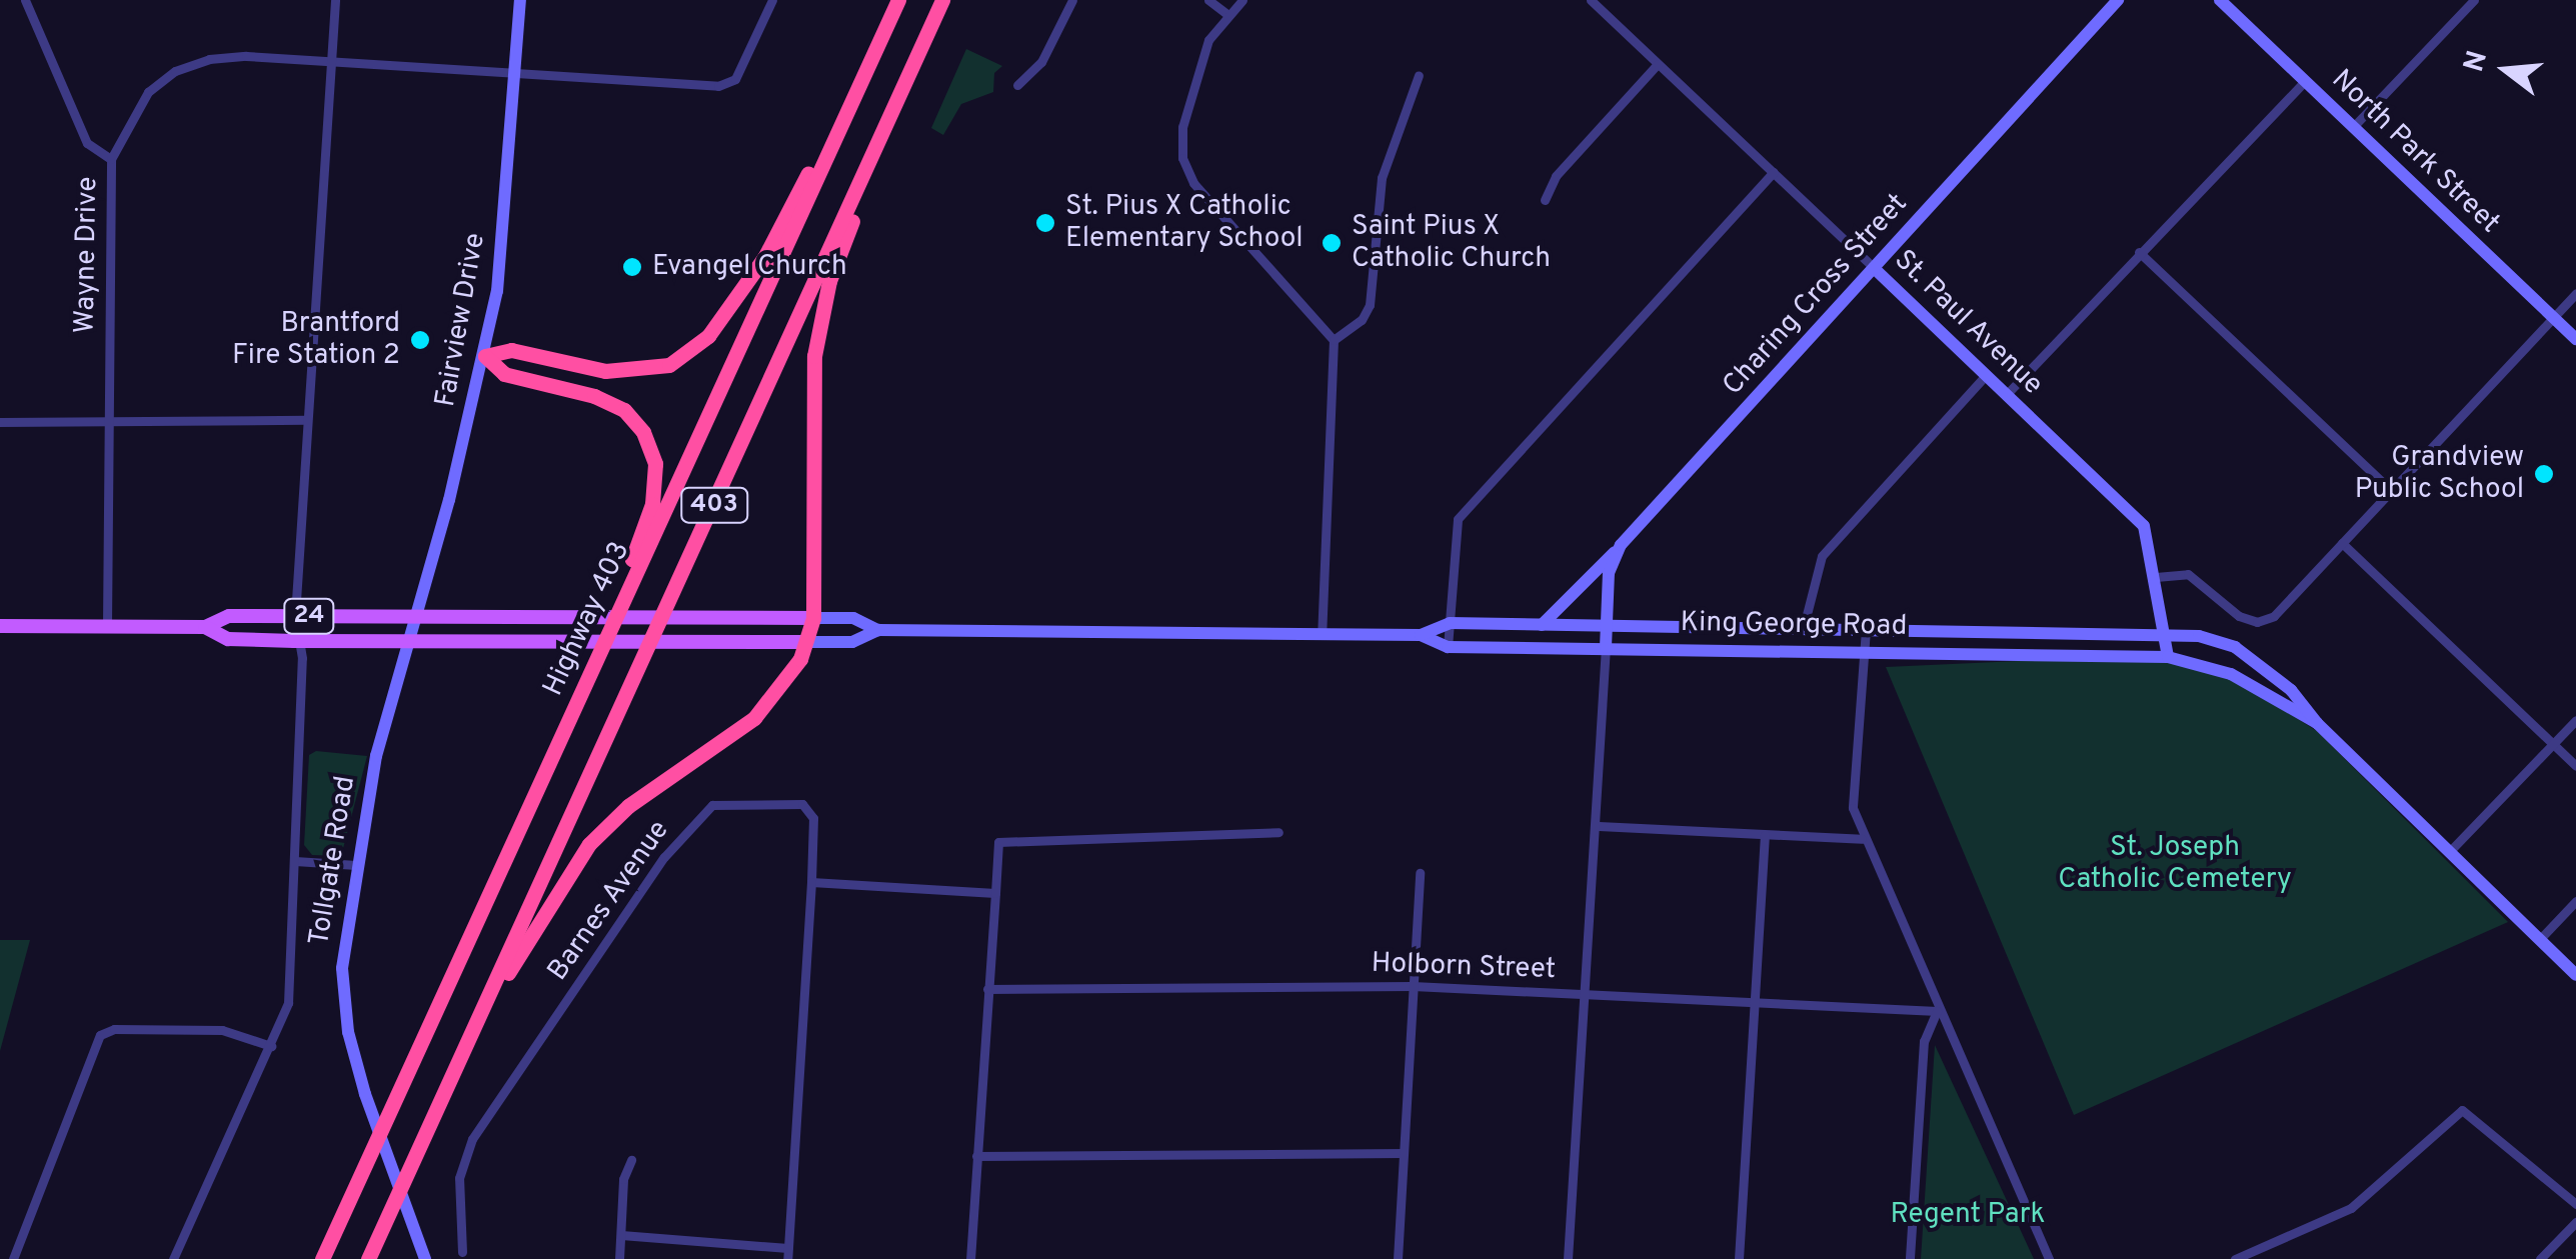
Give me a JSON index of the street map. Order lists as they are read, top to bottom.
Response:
{
  "streets": {
    "highway": ["403", "Highway 403"],
    "main road": [
      "North Park Street",
      "Charing Cross Street",
      "Fairview Drive",
      "St. Paul Avenue",
      "24",
      "King George Road",
      "Tollgate Road"
    ],
    "street": ["Wayne Drive", "Barnes Avenue", "Holborn Street"]
  },
  "crossings": [
    ["Wayne Drive", "Fairview Drive"],
    ["Wayne Drive", "King George Road"],
    ["Charing Cross Street", "St. Paul Avenue"],
    ["Charing Cross Street", "King George Road"],
    ["Fairview Drive", "King George Road"],
    ["Fairview Drive", "Tollgate Road"],
    ["St. Paul Avenue", "King George Road"],
    ["King George Road", "Tollgate Road"]
  ],
  "parks": ["St. Joseph Catholic Cemetery", "Regent Park"],
  "places": [
    "St. Pius X Catholic Elementary School",
    "Saint Pius X Catholic Church",
    "Evangel Church",
    "Brantford Fire Station 2",
    "Grandview Public School"
  ],
  "north": "left"
}
